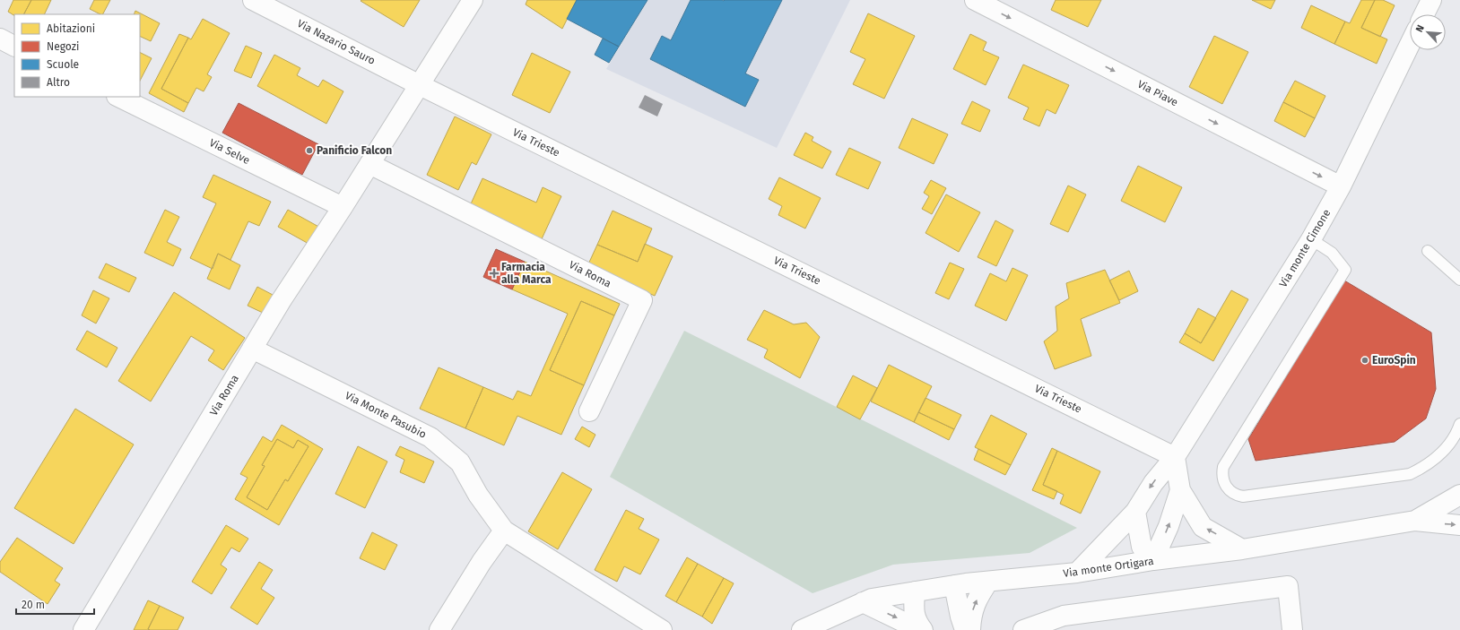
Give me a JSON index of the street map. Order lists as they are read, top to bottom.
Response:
{
  "streets": {
    "street": [
      "Via Nazario Sauro",
      "Via Piave",
      "Via Trieste",
      "Via Selve",
      "Via monte Cimone",
      "Via Roma",
      "Via Monte Pasubio",
      "Via monte Ortigara"
    ]
  },
  "crossings": [
    ["Via Nazario Sauro", "Via Trieste"],
    ["Via Nazario Sauro", "Via Roma"],
    ["Via Piave", "Via monte Cimone"],
    ["Via Trieste", "Via monte Cimone"],
    ["Via Trieste", "Via Roma"],
    ["Via Selve", "Via Roma"],
    ["Via monte Cimone", "Via monte Ortigara"],
    ["Via Roma", "Via Monte Pasubio"]
  ],
  "one_way": ["Via Piave"],
  "places": {
    "other": ["Panificio Falcon", "EuroSpin"],
    "health": ["Farmacia alla Marca"]
  },
  "legend": [
    "Abitazioni",
    "Negozi",
    "Scuole",
    "Altro"
  ],
  "scale_bar": "20 m",
  "north": "top left"
}
